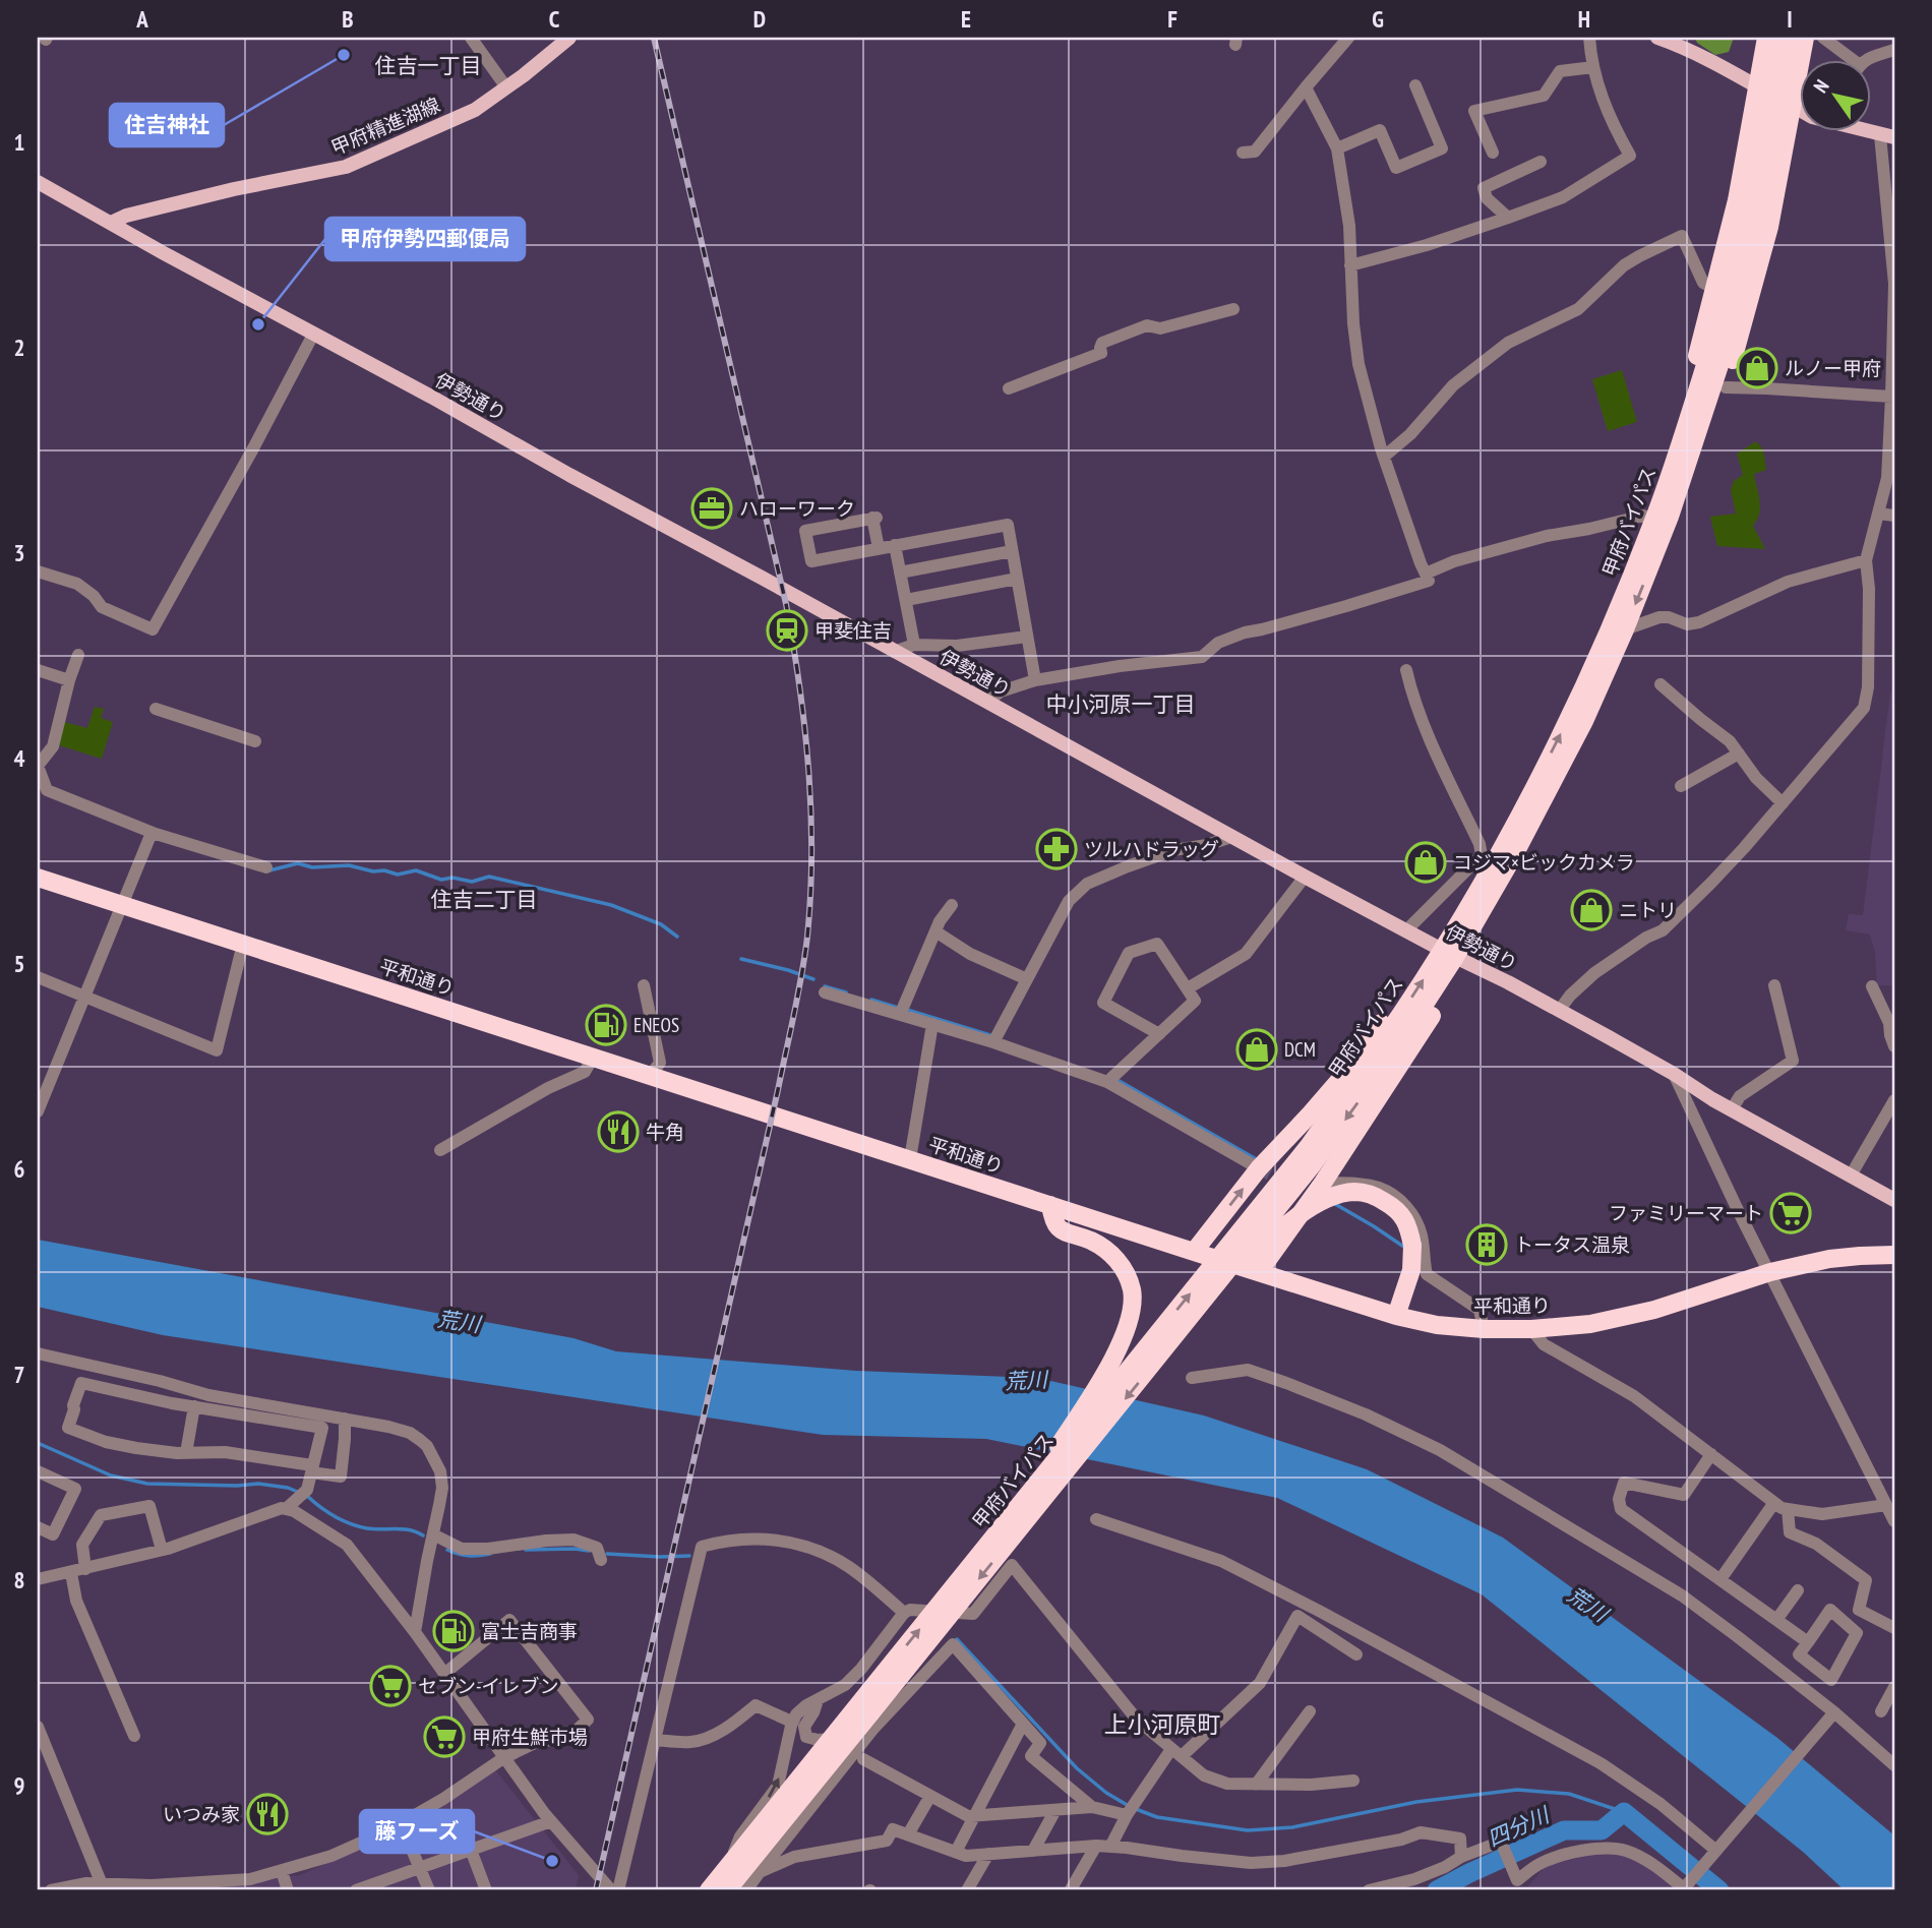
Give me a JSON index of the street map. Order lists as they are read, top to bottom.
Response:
{
  "streets": {
    "highway": ["甲府バイパス", "平和通り"],
    "main road": ["甲府精進湖線", "伊勢通り"]
  },
  "crossings": [
    ["甲府精進湖線", "伊勢通り"],
    ["伊勢通り", "甲府バイパス"]
  ],
  "districts": [
    "住吉一丁目",
    "中小河原一丁目",
    "住吉二丁目",
    "上小河原町"
  ],
  "water": ["荒川", "四分川"],
  "places": {
    "other": ["住吉神社", "甲府伊勢四郵便局", "藤フーズ"],
    "shop": [
      "ルノー甲府",
      "コジマ×ビックカメラ",
      "ニトリ",
      "DCM"
    ],
    "office": ["ハローワーク"],
    "station": ["甲斐住吉"],
    "pharmacy": ["ツルハドラッグ"],
    "fuel station": ["ENEOS", "富士吉商事"],
    "restaurant": ["牛角", "いつみ家"],
    "supermarket": ["ファミリーマート", "セブン-イレブン", "甲府生鮮市場"],
    "building": ["トータス温泉"]
  },
  "north": "top left",
  "grid": {
    "columns": [
      "A",
      "B",
      "C",
      "D",
      "E",
      "F",
      "G",
      "H",
      "I"
    ],
    "rows": [
      "1",
      "2",
      "3",
      "4",
      "5",
      "6",
      "7",
      "8",
      "9"
    ]
  }
}
